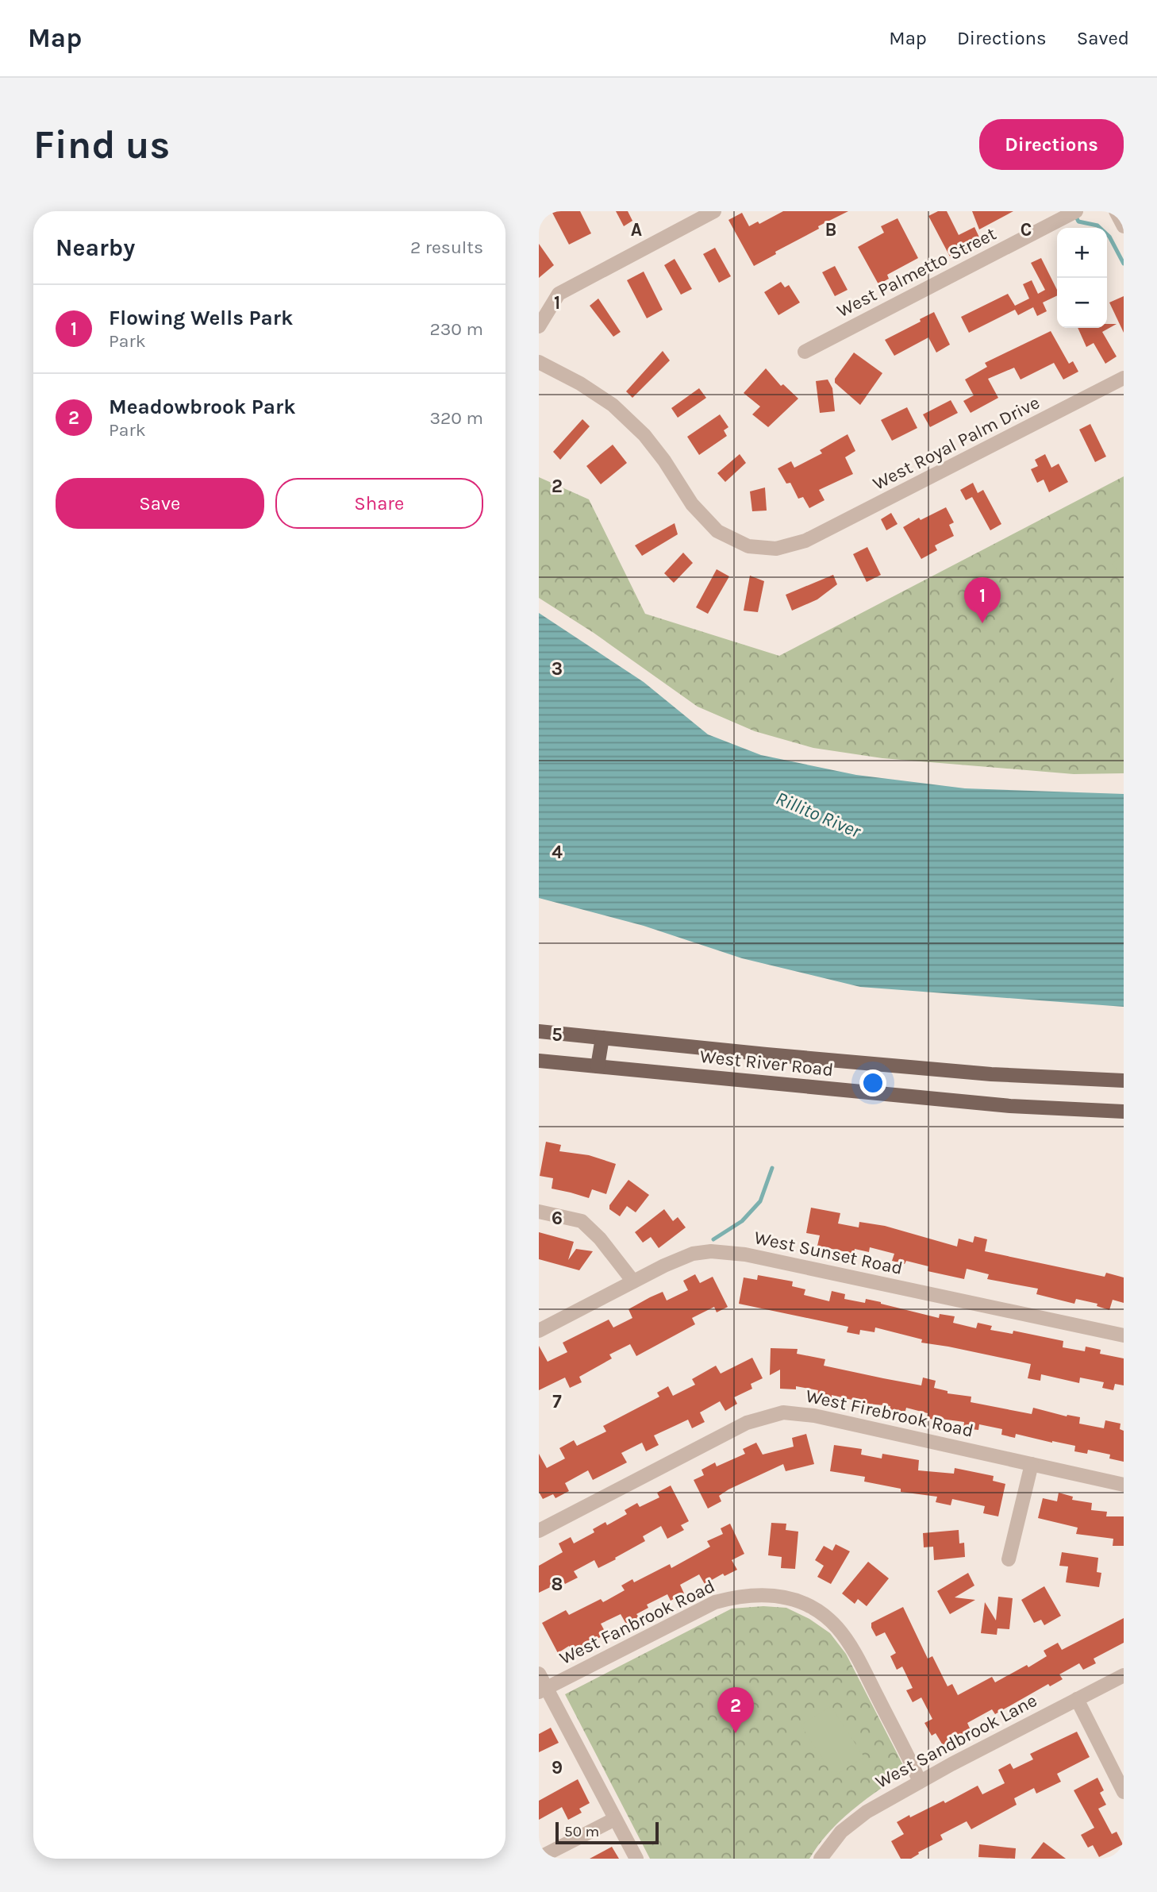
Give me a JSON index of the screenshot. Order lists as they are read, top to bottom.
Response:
{
  "streets": {
    "main road": ["West River Road"],
    "street": [
      "West Palmetto Street",
      "West Royal Palm Drive",
      "West Sunset Road",
      "West Firebrook Road",
      "West Fanbrook Road",
      "West Sandbrook Lane"
    ]
  },
  "crossings": [
    ["West Fanbrook Road", "West Sandbrook Lane"]
  ],
  "water": ["Rillito River"],
  "scale_bar": "50 m",
  "page": {
    "header": "Map",
    "nav": ["Map", "Directions", "Saved"],
    "buttons": [
      "Directions",
      ["Save", "Share"]
    ],
    "title": "Find us",
    "heading": ["Nearby", "2 results"],
    "map_buttons": ["+", "−"],
    "list": [
      {
        "mark": "1",
        "name": "Flowing Wells Park",
        "note": "Park",
        "value": "230 m"
      },
      {
        "mark": "2",
        "name": "Meadowbrook Park",
        "note": "Park",
        "value": "320 m"
      }
    ],
    "pins": ["1", "2"],
    "scale": "50 m"
  },
  "grid": {
    "columns": ["A", "B", "C"],
    "rows": [
      "1",
      "2",
      "3",
      "4",
      "5",
      "6",
      "7",
      "8",
      "9"
    ]
  }
}
